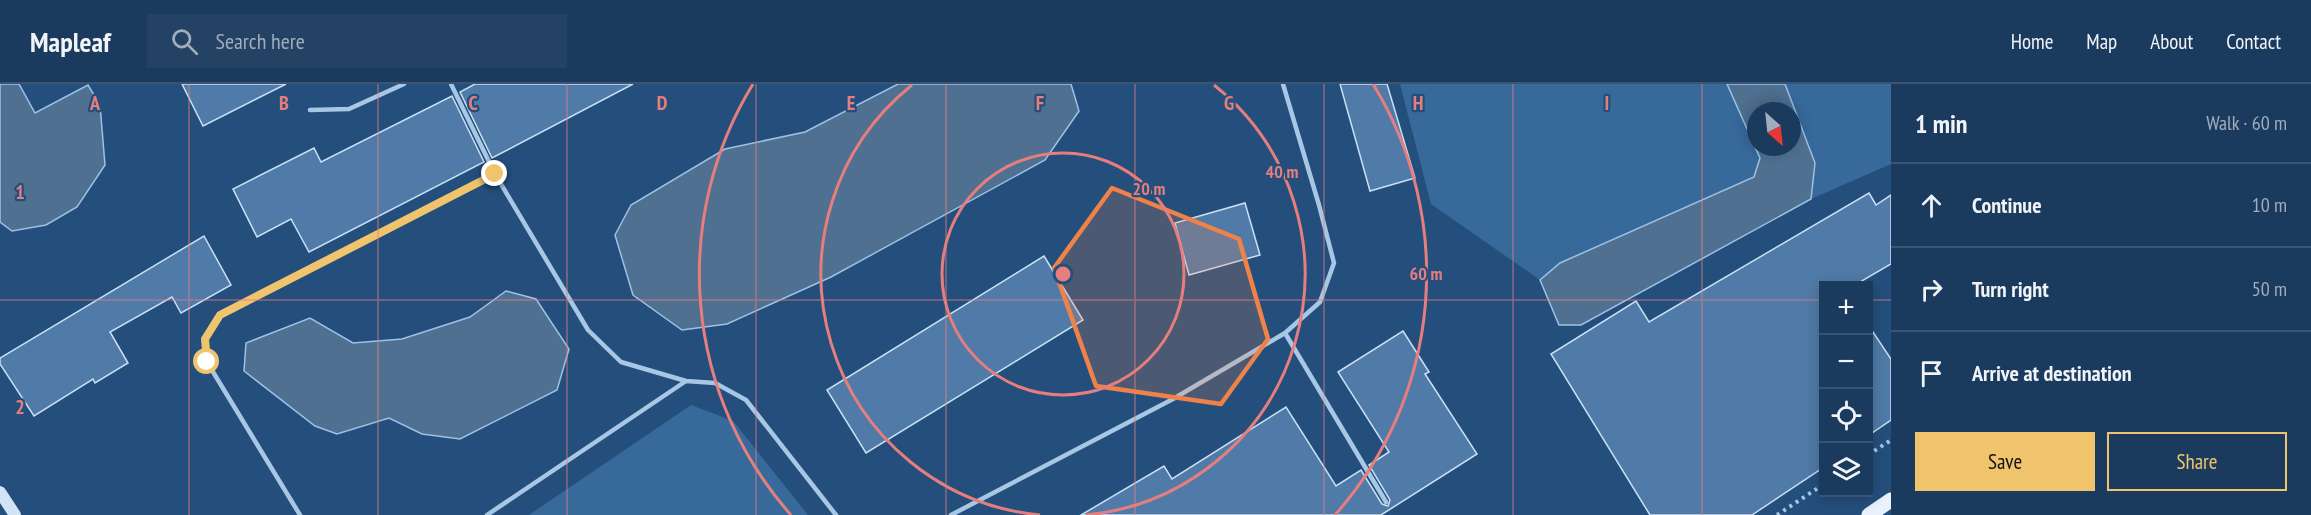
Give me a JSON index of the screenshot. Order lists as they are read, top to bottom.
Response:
{
  "north": "bottom right",
  "page": {
    "header": "Mapleaf",
    "search": "Search here",
    "nav": [
      "Home",
      "Map",
      "About",
      "Contact"
    ],
    "heading": ["1 min", "Walk · 60 m"],
    "list": [
      ["Continue", "10 m"],
      ["Turn right", "50 m"],
      "Arrive at destination"
    ],
    "map_buttons": ["+", "−"],
    "buttons": ["Save", "Share"]
  },
  "grid": {
    "columns": [
      "A",
      "B",
      "C",
      "D",
      "E",
      "F",
      "G",
      "H",
      "I"
    ],
    "rows": ["1", "2"]
  },
  "rings": ["40 m", "20 m", "60 m"]
}
